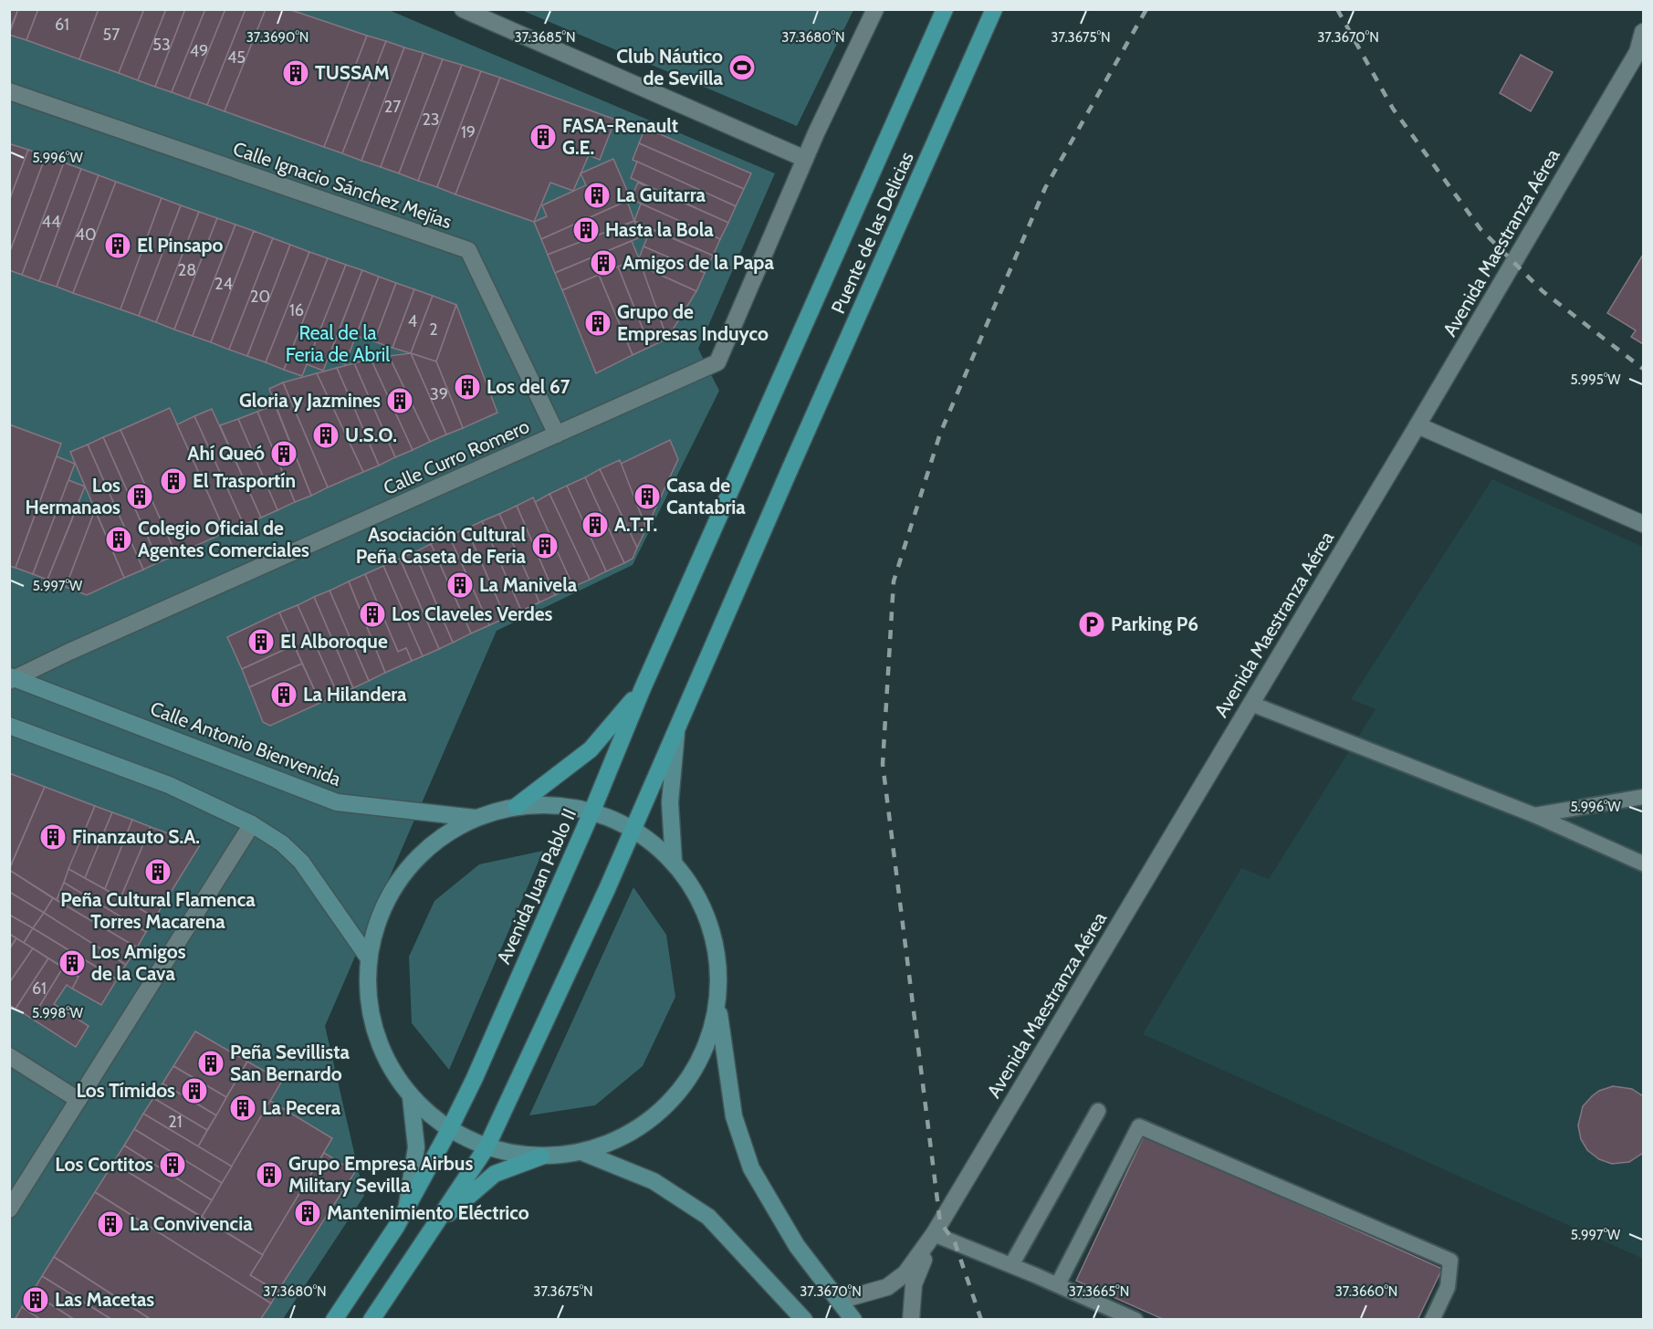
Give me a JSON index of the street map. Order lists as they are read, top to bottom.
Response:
{
  "streets": {
    "main road": ["Puente de las Delicias", "Calle Antonio Bienvenida", "Avenida Juan Pablo II"],
    "street": ["Calle Ignacio Sánchez Mejías", "Avenida Maestranza Aérea", "Calle Curro Romero"]
  },
  "crossings": [
    ["Calle Ignacio Sánchez Mejías", "Calle Curro Romero"],
    ["Puente de las Delicias", "Avenida Juan Pablo II"],
    ["Calle Curro Romero", "Calle Antonio Bienvenida"]
  ],
  "parks": ["Real de la Feria de Abril"],
  "places": {
    "sports": ["Club Náutico de Sevilla"],
    "building": [
      "TUSSAM",
      "FASA-Renault G.E.",
      "La Guitarra",
      "Hasta la Bola",
      "El Pinsapo",
      "Amigos de la Papa",
      "Grupo de Empresas Induyco",
      "Los del 67",
      "Gloria y Jazmines",
      "U.S.O.",
      "Ahí Queó",
      "El Trasportín",
      "Los Hermanaos",
      "Casa de Cantabria",
      "A.T.T.",
      "Colegio Oficial de Agentes Comerciales",
      "Asociación Cultural Peña Caseta de Feria",
      "La Manivela",
      "Los Claveles Verdes",
      "El Alboroque",
      "La Hilandera",
      "Finanzauto S.A.",
      "Peña Cultural Flamenca Torres Macarena",
      "Los Amigos de la Cava",
      "Peña Sevillista San Bernardo",
      "Los Tímidos",
      "La Pecera",
      "Los Cortitos",
      "Grupo Empresa Airbus Military Sevilla",
      "Mantenimiento Eléctrico",
      "La Convivencia",
      "Las Macetas"
    ],
    "parking": ["Parking P6"]
  },
  "house_numbers": [
    "61",
    "57",
    "53",
    "49",
    "45",
    "27",
    "23",
    "19",
    "44",
    "40",
    "28",
    "24",
    "20",
    "16",
    "4",
    "2",
    "39",
    "61",
    "21"
  ],
  "coordinates": [
    "37.3690°N",
    "37.3685°N",
    "37.3680°N",
    "37.3675°N",
    "37.3670°N",
    "5.996°W",
    "5.995°W",
    "5.997°W",
    "5.998°W",
    "37.3665°N",
    "37.3660°N"
  ]
}
